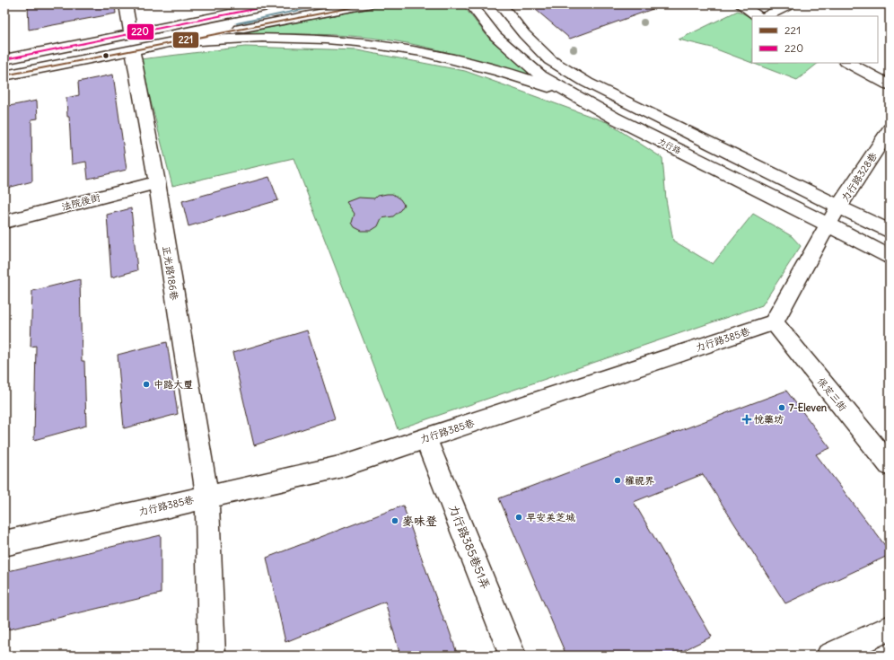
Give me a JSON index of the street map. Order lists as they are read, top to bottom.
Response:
{
  "streets": {
    "street": [
      "力行路",
      "力行路328巷",
      "法院後街",
      "正光路186巷",
      "力行路385巷",
      "保定三街",
      "力行路385巷51弄"
    ]
  },
  "crossings": [
    ["力行路", "力行路328巷"],
    ["法院後街", "正光路186巷"],
    ["正光路186巷", "力行路385巷"],
    ["力行路385巷", "保定三街"],
    ["力行路385巷", "力行路385巷51弄"]
  ],
  "places": {
    "other": [
      "中路大璽",
      "7-Eleven",
      "權視界",
      "早安美芝城",
      "麥味登"
    ],
    "health": ["悅藥坊"]
  },
  "lines": ["transit line 221", "transit line 220"],
  "legend": ["221", "220"]
}
